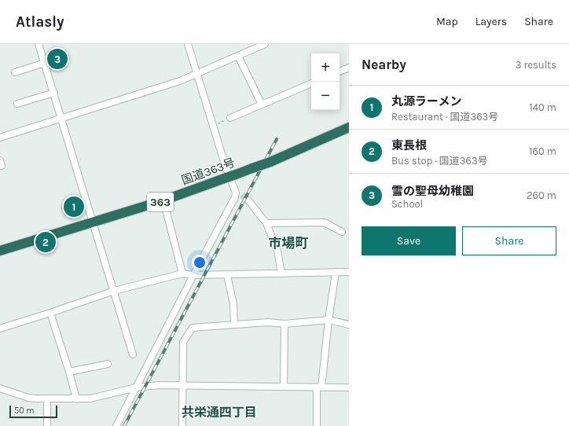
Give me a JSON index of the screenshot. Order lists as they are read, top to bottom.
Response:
{
  "streets": {
    "highway": ["国道363号", "363"]
  },
  "districts": ["市場町", "共栄通四丁目"],
  "scale_bar": "50 m",
  "page": {
    "header": "Atlasly",
    "nav": ["Map", "Layers", "Share"],
    "heading": ["Nearby", "3 results"],
    "pins": ["3", "1", "2"],
    "map_buttons": ["+", "−"],
    "list": [
      {
        "mark": "1",
        "name": "丸源ラーメン",
        "note": "Restaurant · 国道363号",
        "value": "140 m"
      },
      {
        "mark": "2",
        "name": "東長根",
        "note": "Bus stop · 国道363号",
        "value": "160 m"
      },
      {
        "mark": "3",
        "name": "雪の聖母幼稚園",
        "note": "School",
        "value": "260 m"
      }
    ],
    "buttons": ["Save", "Share"],
    "scale": "50 m"
  }
}
